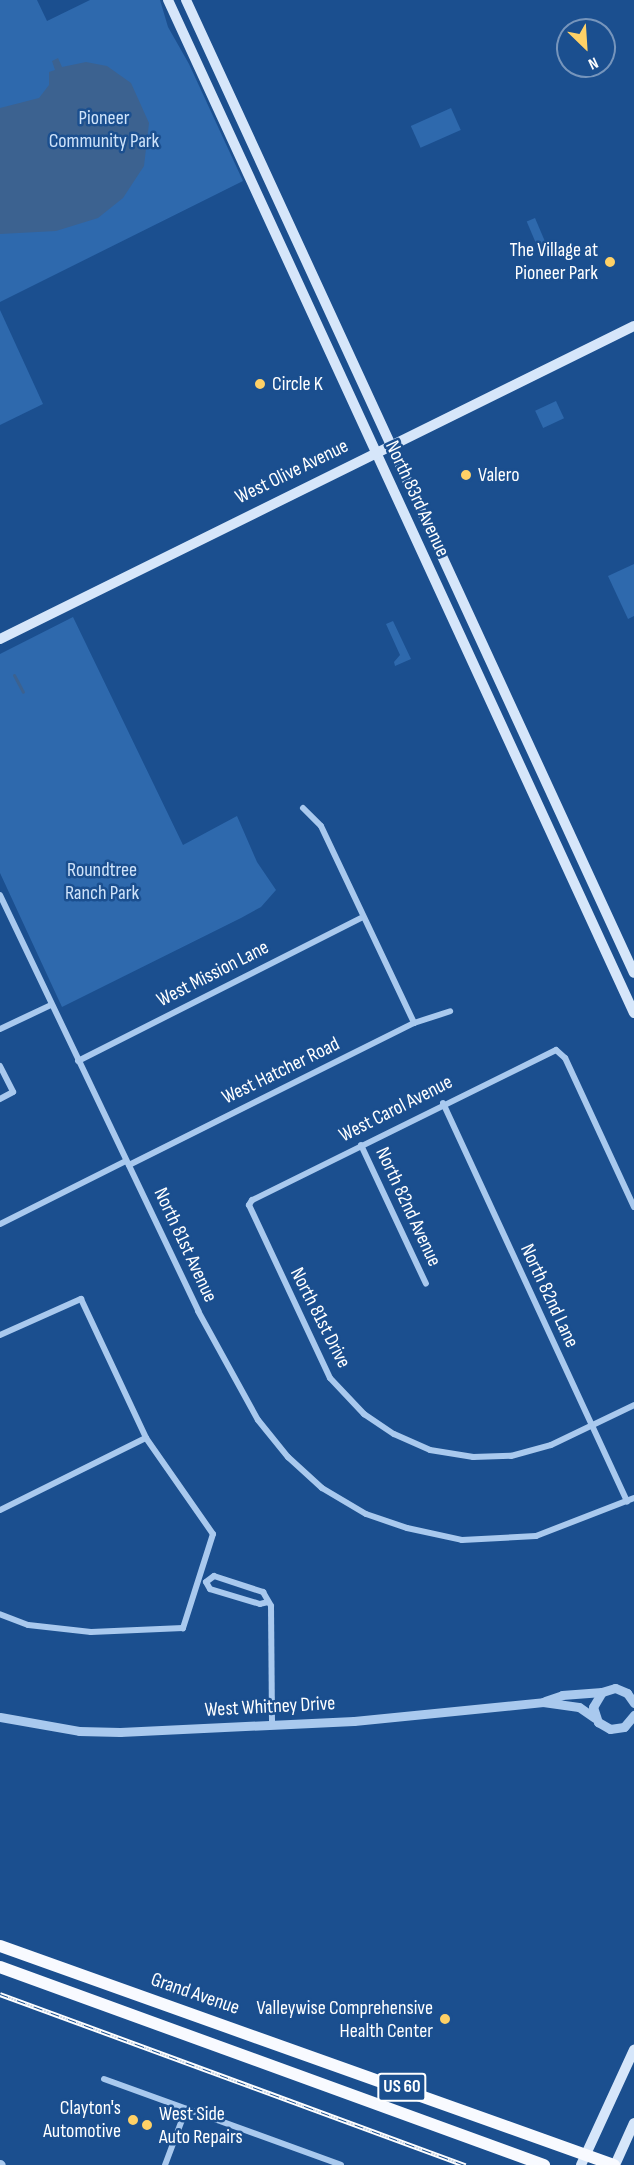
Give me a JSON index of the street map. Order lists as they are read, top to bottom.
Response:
{
  "streets": {
    "highway": ["Grand Avenue", "US 60"],
    "main road": ["West Olive Avenue", "North 83rd Avenue"],
    "street": [
      "West Mission Lane",
      "West Hatcher Road",
      "West Carol Avenue",
      "North 82nd Avenue",
      "North 81st Avenue",
      "North 82nd Lane",
      "North 81st Drive",
      "West Whitney Drive"
    ]
  },
  "crossings": [
    ["West Olive Avenue", "North 83rd Avenue"],
    ["West Mission Lane", "North 81st Avenue"],
    ["West Hatcher Road", "North 81st Avenue"],
    ["West Carol Avenue", "North 82nd Avenue"],
    ["West Carol Avenue", "North 82nd Lane"],
    ["West Carol Avenue", "North 81st Drive"],
    ["North 81st Avenue", "North 82nd Lane"],
    ["North 82nd Lane", "North 81st Drive"]
  ],
  "parks": ["Pioneer Community Park", "Roundtree Ranch Park"],
  "places": [
    "The Village at Pioneer Park",
    "Circle K",
    "Valero",
    "Valleywise Comprehensive Health Center",
    "Clayton's Automotive",
    "West Side Auto Repairs"
  ],
  "north": "bottom right"
}
